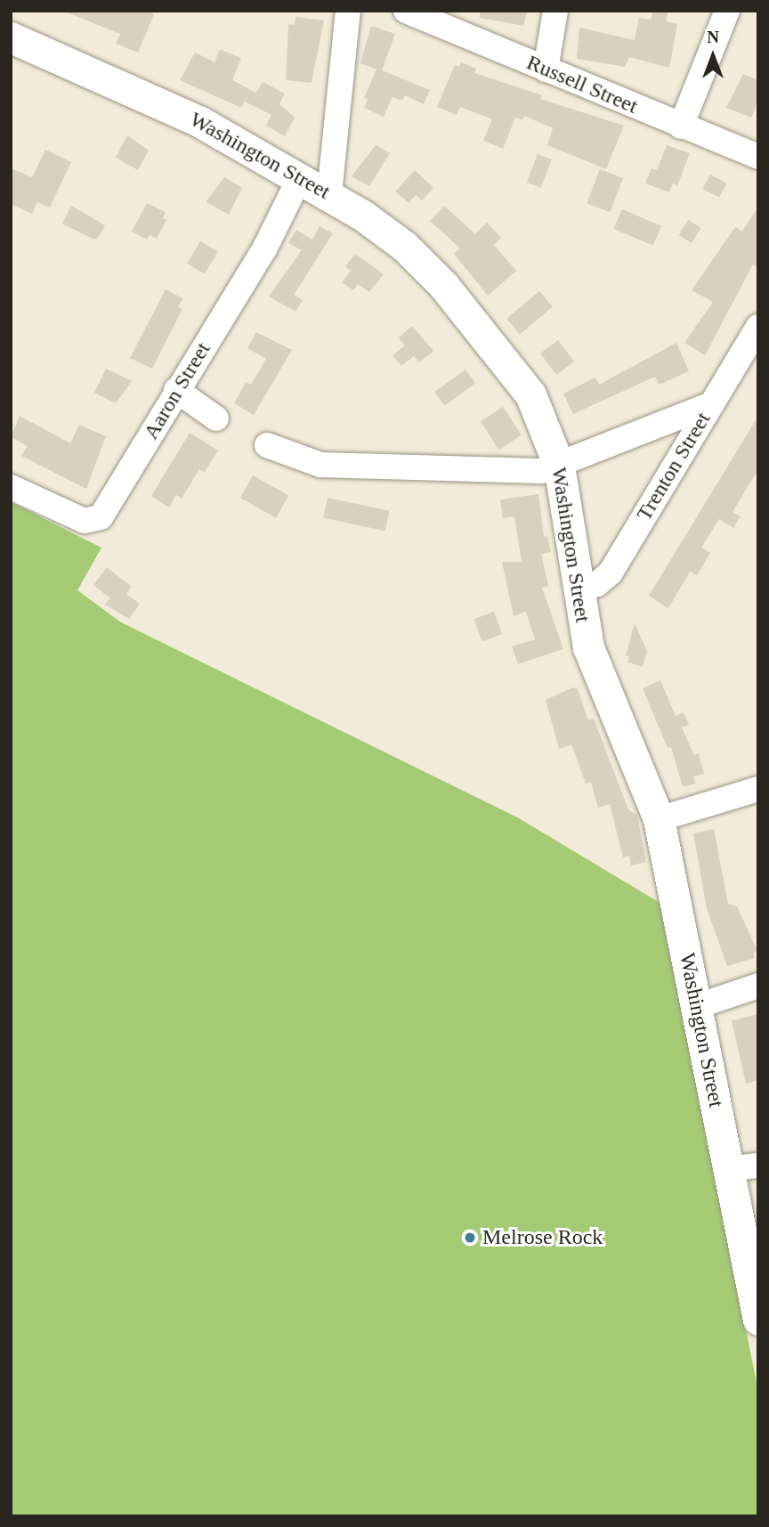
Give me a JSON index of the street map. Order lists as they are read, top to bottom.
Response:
{
  "streets": {
    "main road": ["Washington Street"],
    "street": ["Russell Street", "Aaron Street", "Trenton Street"]
  },
  "crossings": [
    ["Washington Street", "Aaron Street"],
    ["Washington Street", "Trenton Street"]
  ],
  "places": ["Melrose Rock"],
  "north": "top"
}
